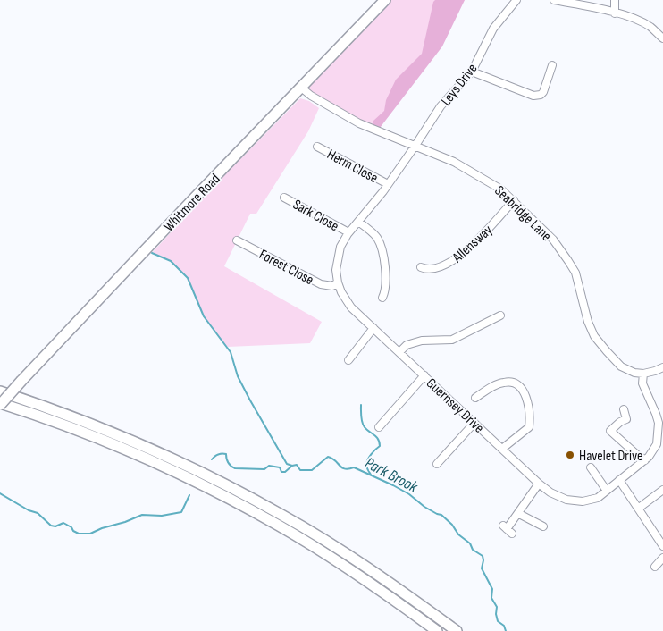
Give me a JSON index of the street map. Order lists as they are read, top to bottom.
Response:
{
  "streets": {
    "highway": ["Whitmore Road"],
    "street": [
      "Leys Drive",
      "Herm Close",
      "Seabridge Lane",
      "Sark Close",
      "Allensway",
      "Forest Close",
      "Guernsey Drive"
    ]
  },
  "crossings": [
    ["Leys Drive", "Seabridge Lane"],
    ["Leys Drive", "Guernsey Drive"],
    ["Herm Close", "Guernsey Drive"],
    ["Whitmore Road", "Seabridge Lane"],
    ["Seabridge Lane", "Allensway"],
    ["Seabridge Lane", "Guernsey Drive"],
    ["Sark Close", "Guernsey Drive"],
    ["Forest Close", "Guernsey Drive"]
  ],
  "water": ["Park Brook"],
  "places": ["Havelet Drive"]
}
